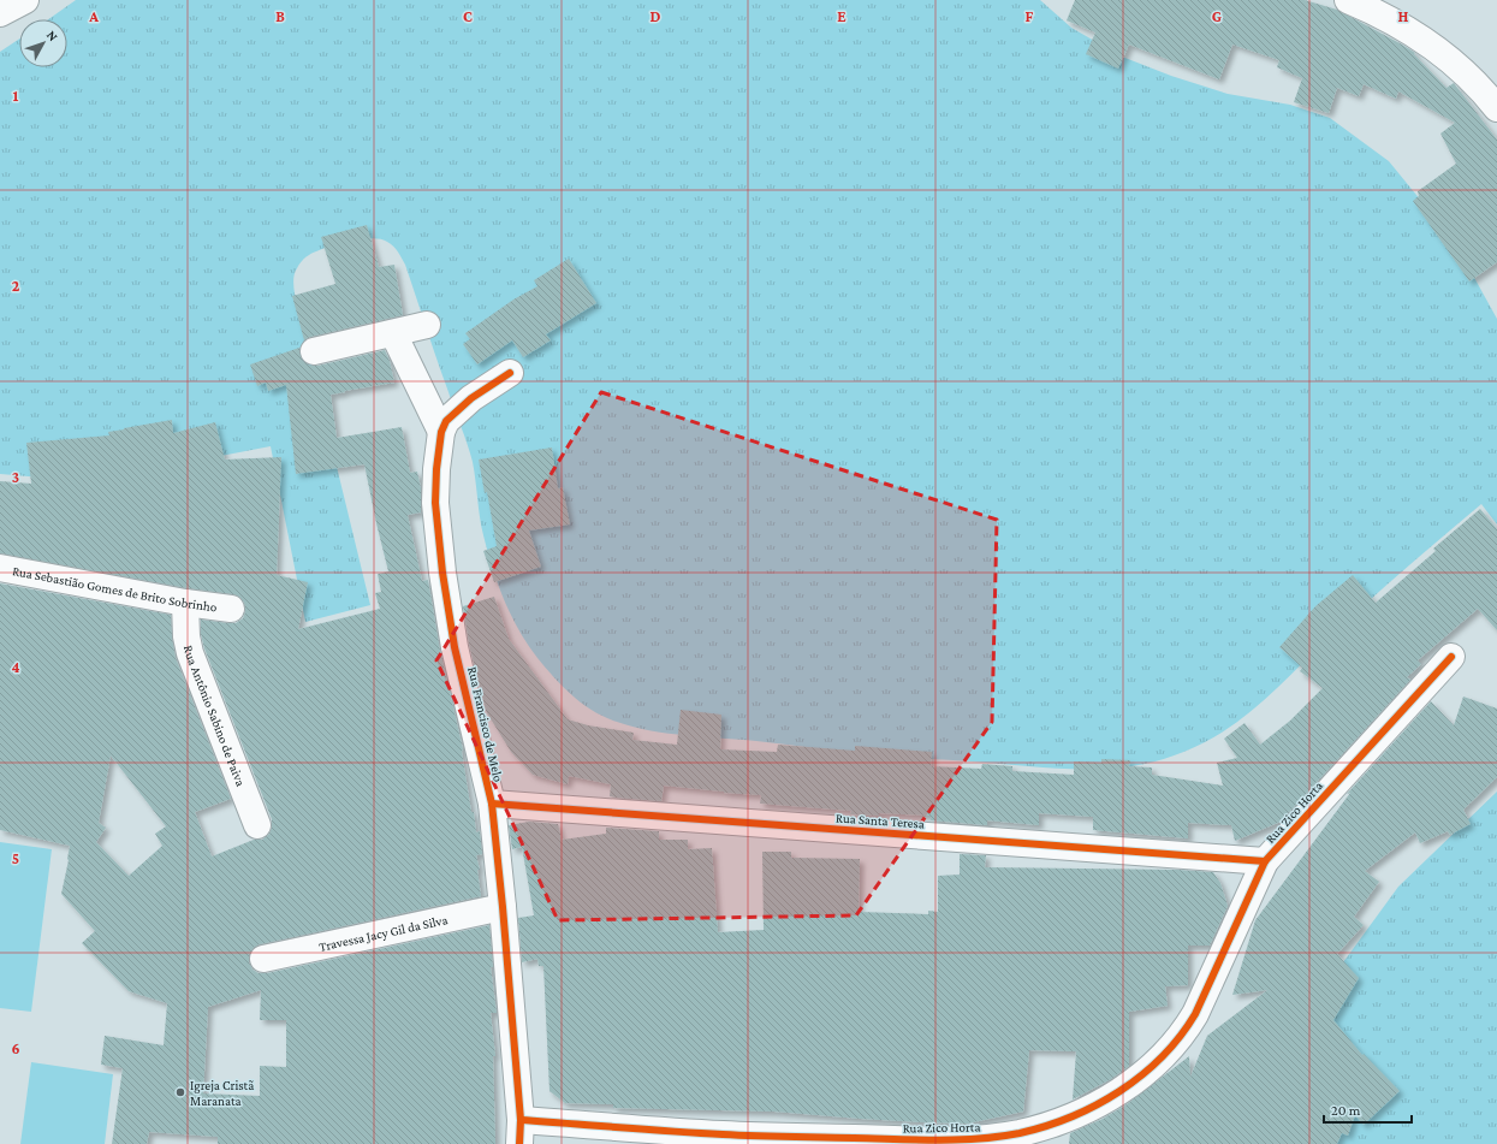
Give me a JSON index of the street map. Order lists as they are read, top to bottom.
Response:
{
  "streets": {
    "street": [
      "Rua Sebastião Gomes de Brito Sobrinho",
      "Rua Antônio Sabino de Paiva",
      "Rua Francisco de Melo",
      "Rua Zico Horta",
      "Rua Santa Teresa",
      "Travessa Jacy Gil da Silva"
    ]
  },
  "crossings": [
    ["Rua Sebastião Gomes de Brito Sobrinho", "Rua Antônio Sabino de Paiva"],
    ["Rua Francisco de Melo", "Rua Zico Horta"],
    ["Rua Francisco de Melo", "Rua Santa Teresa"],
    ["Rua Francisco de Melo", "Travessa Jacy Gil da Silva"],
    ["Rua Zico Horta", "Rua Santa Teresa"]
  ],
  "places": ["Igreja Cristã Maranata"],
  "scale_bar": "20 m",
  "north": "top right",
  "grid": {
    "columns": [
      "A",
      "B",
      "C",
      "D",
      "E",
      "F",
      "G",
      "H"
    ],
    "rows": [
      "1",
      "2",
      "3",
      "4",
      "5",
      "6"
    ]
  }
}
